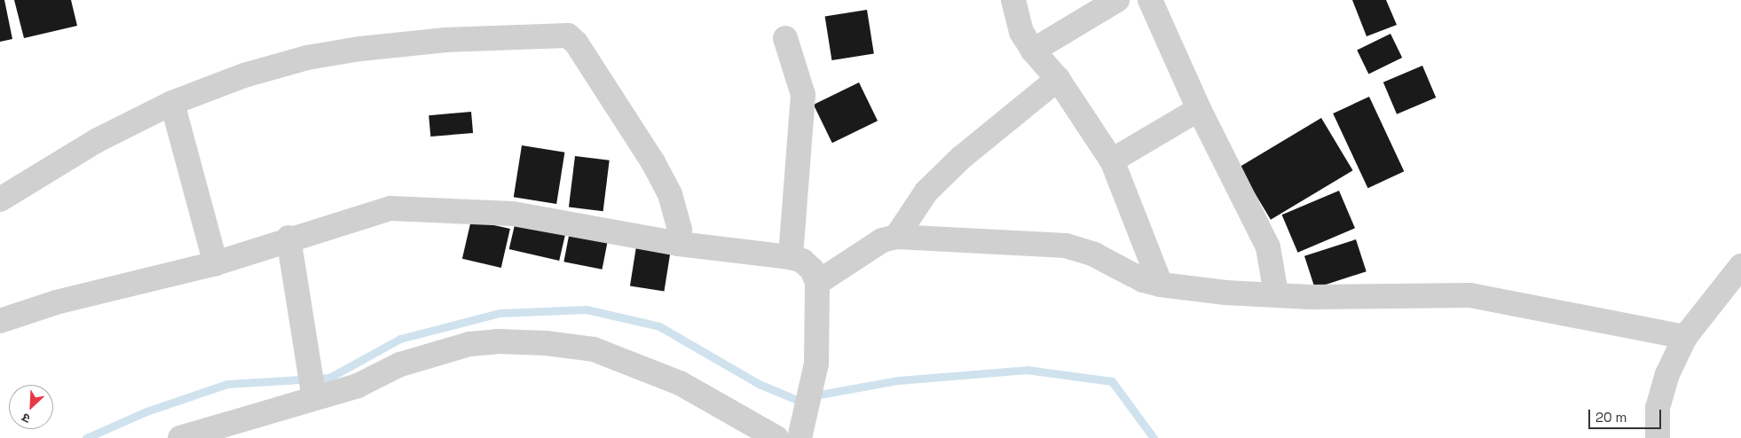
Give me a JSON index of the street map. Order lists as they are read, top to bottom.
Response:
{
  "scale_bar": "20 m",
  "north": "bottom left"
}
